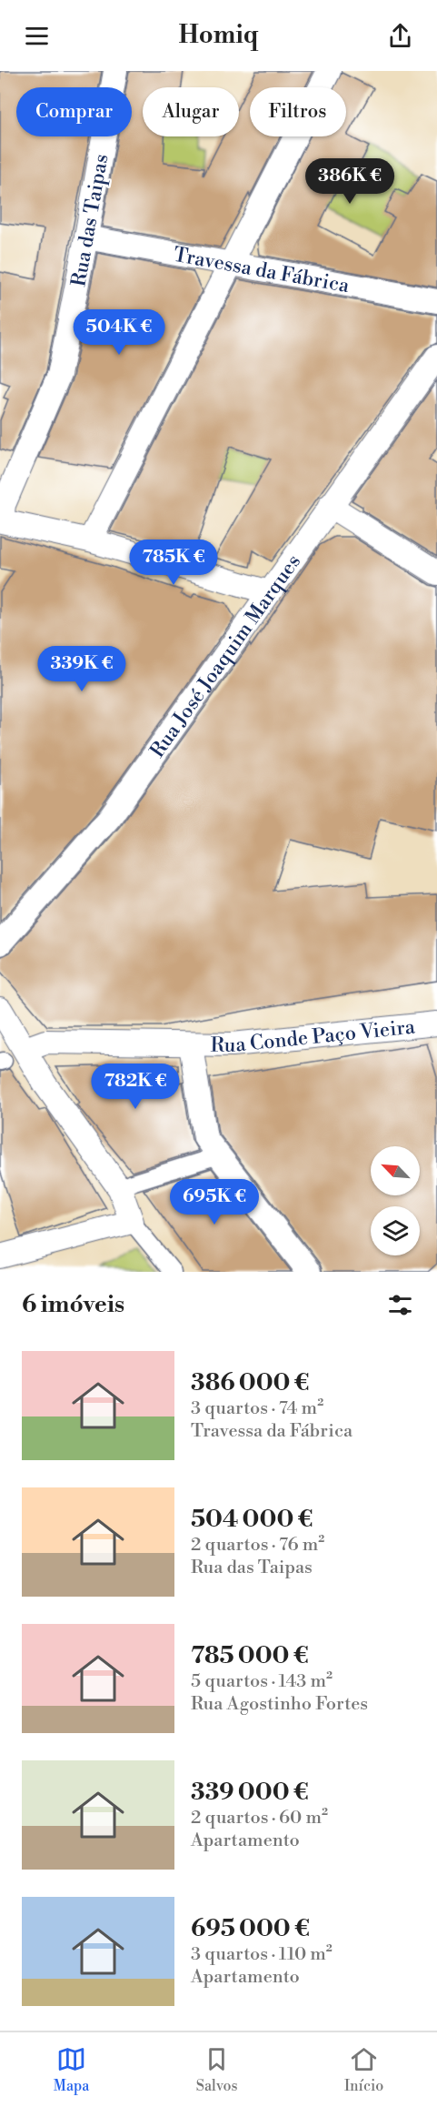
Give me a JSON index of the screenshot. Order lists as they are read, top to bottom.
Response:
{
  "streets": {
    "street": [
      "Rua das Taipas",
      "Travessa da Fábrica",
      "Rua José Joaquim Marques",
      "Rua Conde Paço Vieira"
    ]
  },
  "crossings": [
    ["Rua das Taipas", "Travessa da Fábrica"]
  ],
  "north": "top left",
  "page": {
    "header": "Homiq",
    "chip": ["Comprar", "Alugar", "Filtros"],
    "price": [
      "386K €",
      "504K €",
      "785K €",
      "339K €",
      "782K €",
      "695K €"
    ],
    "heading": "6 imóveis",
    "list": [
      {
        "name": "386 000 €",
        "note": "3 quartos · 74 m² · Travessa da Fábrica"
      },
      {
        "name": "504 000 €",
        "note": "2 quartos · 76 m² · Rua das Taipas"
      },
      {
        "name": "785 000 €",
        "note": "5 quartos · 143 m² · Rua Agostinho Fortes"
      },
      {
        "name": "339 000 €",
        "note": "2 quartos · 60 m² · Apartamento"
      },
      {
        "name": "695 000 €",
        "note": "3 quartos · 110 m² · Apartamento"
      }
    ],
    "tabs": ["Mapa", "Salvos", "Início"]
  }
}
